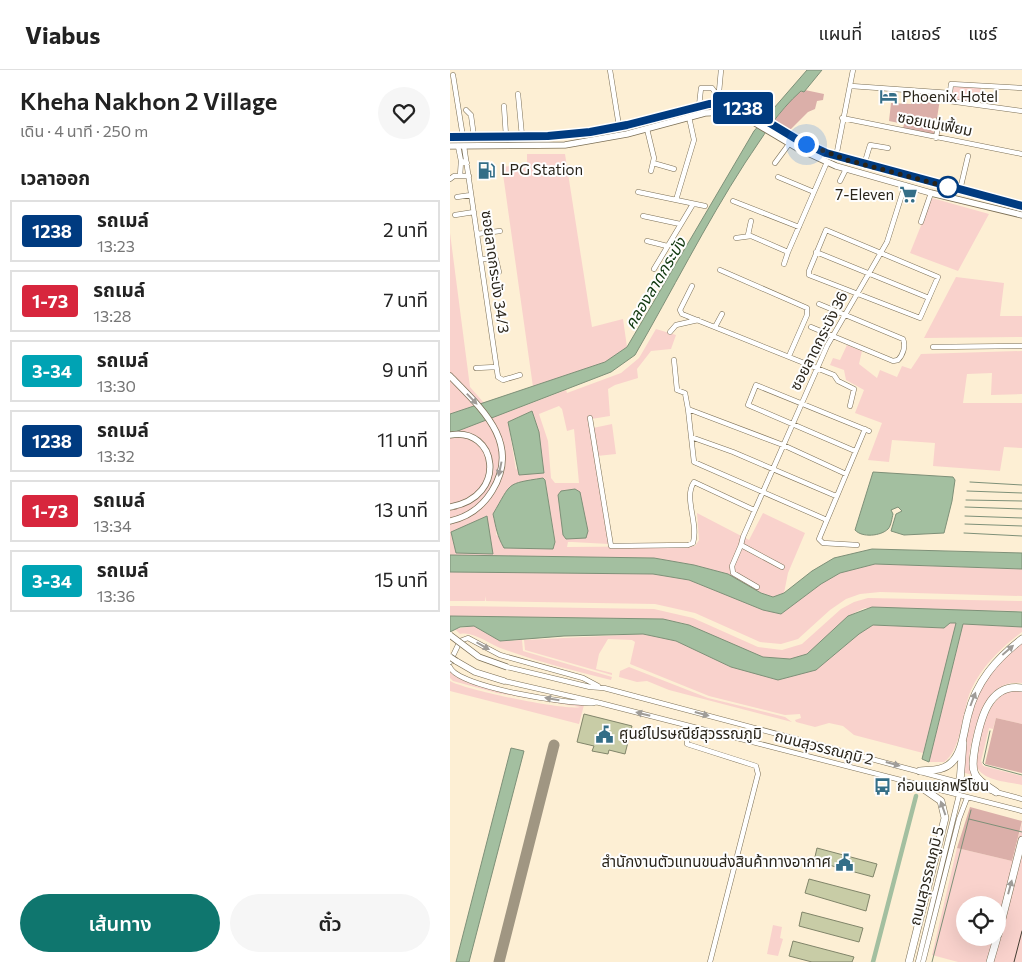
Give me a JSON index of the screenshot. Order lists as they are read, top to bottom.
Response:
{
  "streets": {
    "street": [
      "ซอยแม่เฟี้ยม",
      "ซอยลาดกระบัง 34/3",
      "ซอยลาดกระบัง 36",
      "ถนนสุวรรณภูมิ 2",
      "ถนนสุวรรณภูมิ 5"
    ]
  },
  "crossings": [
    ["ถนนสุวรรณภูมิ 2", "ถนนสุวรรณภูมิ 5"]
  ],
  "water": ["คลองลาดกระบัง"],
  "places": {
    "hotel": ["Phoenix Hotel"],
    "fuel station": ["LPG Station"],
    "supermarket": ["7-Eleven"],
    "public building": ["ศูนย์ไปรษณีย์สุวรรณภูมิ", "สำนักงานตัวแทนขนส่งสินค้าทางอากาศ"],
    "bus stop": ["ก่อนแยกฟรีโซน"]
  },
  "lines": ["bus line 1238"],
  "page": {
    "header": "Viabus",
    "nav": ["แผนที่", "เลเยอร์", "แชร์"],
    "heading": [
      ["Kheha Nakhon 2 Village", "เดิน · 4 นาที · 250 m"],
      "เวลาออก"
    ],
    "on_map": "1238",
    "list": [
      {
        "mark": "1238",
        "name": "รถเมล์",
        "note": "13:23",
        "value": "2 นาที"
      },
      {
        "mark": "1-73",
        "name": "รถเมล์",
        "note": "13:28",
        "value": "7 นาที"
      },
      {
        "mark": "3-34",
        "name": "รถเมล์",
        "note": "13:30",
        "value": "9 นาที"
      },
      {
        "mark": "1238",
        "name": "รถเมล์",
        "note": "13:32",
        "value": "11 นาที"
      },
      {
        "mark": "1-73",
        "name": "รถเมล์",
        "note": "13:34",
        "value": "13 นาที"
      },
      {
        "mark": "3-34",
        "name": "รถเมล์",
        "note": "13:36",
        "value": "15 นาที"
      }
    ],
    "buttons": ["เส้นทาง", "ตั๋ว"]
  }
}
